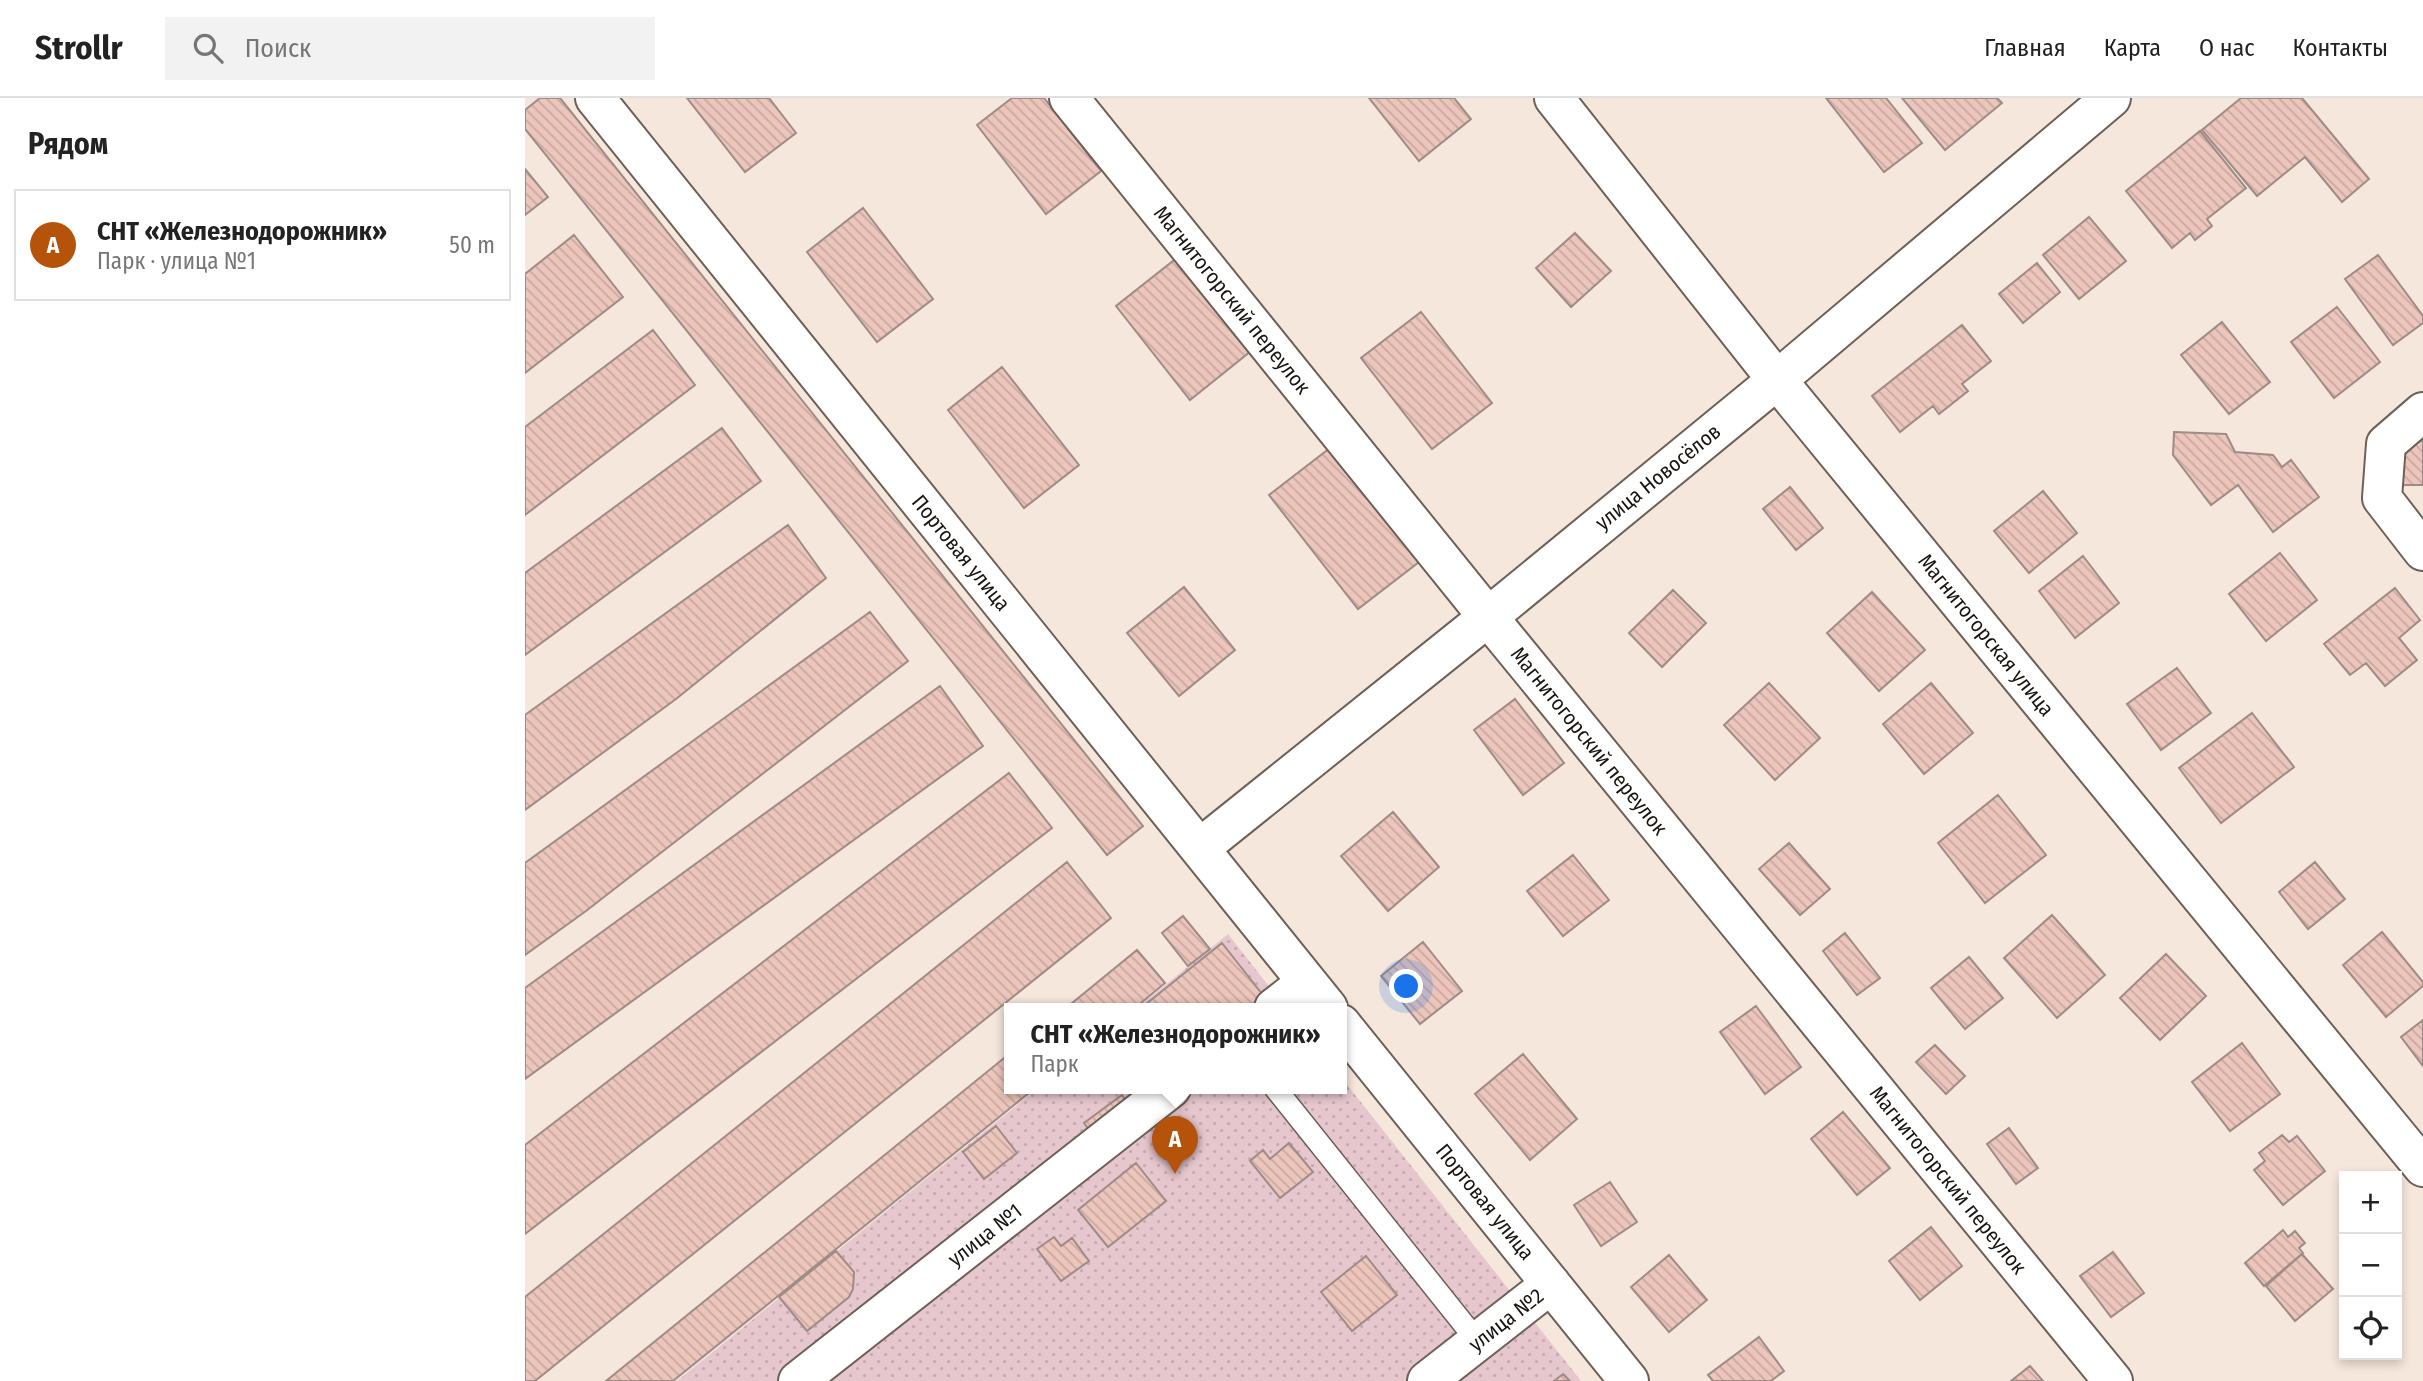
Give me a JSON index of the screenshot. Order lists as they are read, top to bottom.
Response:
{
  "streets": {
    "street": [
      "Магнитогорский переулок",
      "улица Новосёлов",
      "Портовая улица",
      "Магнитогорская улица",
      "улица №1",
      "улица №2"
    ]
  },
  "crossings": [
    ["Магнитогорский переулок", "улица Новосёлов"],
    ["улица Новосёлов", "Портовая улица"],
    ["улица Новосёлов", "Магнитогорская улица"],
    ["Портовая улица", "улица №2"]
  ],
  "page": {
    "header": "Strollr",
    "search": "Поиск",
    "nav": [
      "Главная",
      "Карта",
      "О нас",
      "Контакты"
    ],
    "heading": "Рядом",
    "list": [
      {
        "mark": "A",
        "name": "СНТ «Железнодорожник»",
        "note": "Парк · улица №1",
        "value": "50 m"
      }
    ],
    "popup": ["СНТ «Железнодорожник»", "Парк"],
    "pins": "A",
    "map_buttons": ["+", "−"]
  }
}
